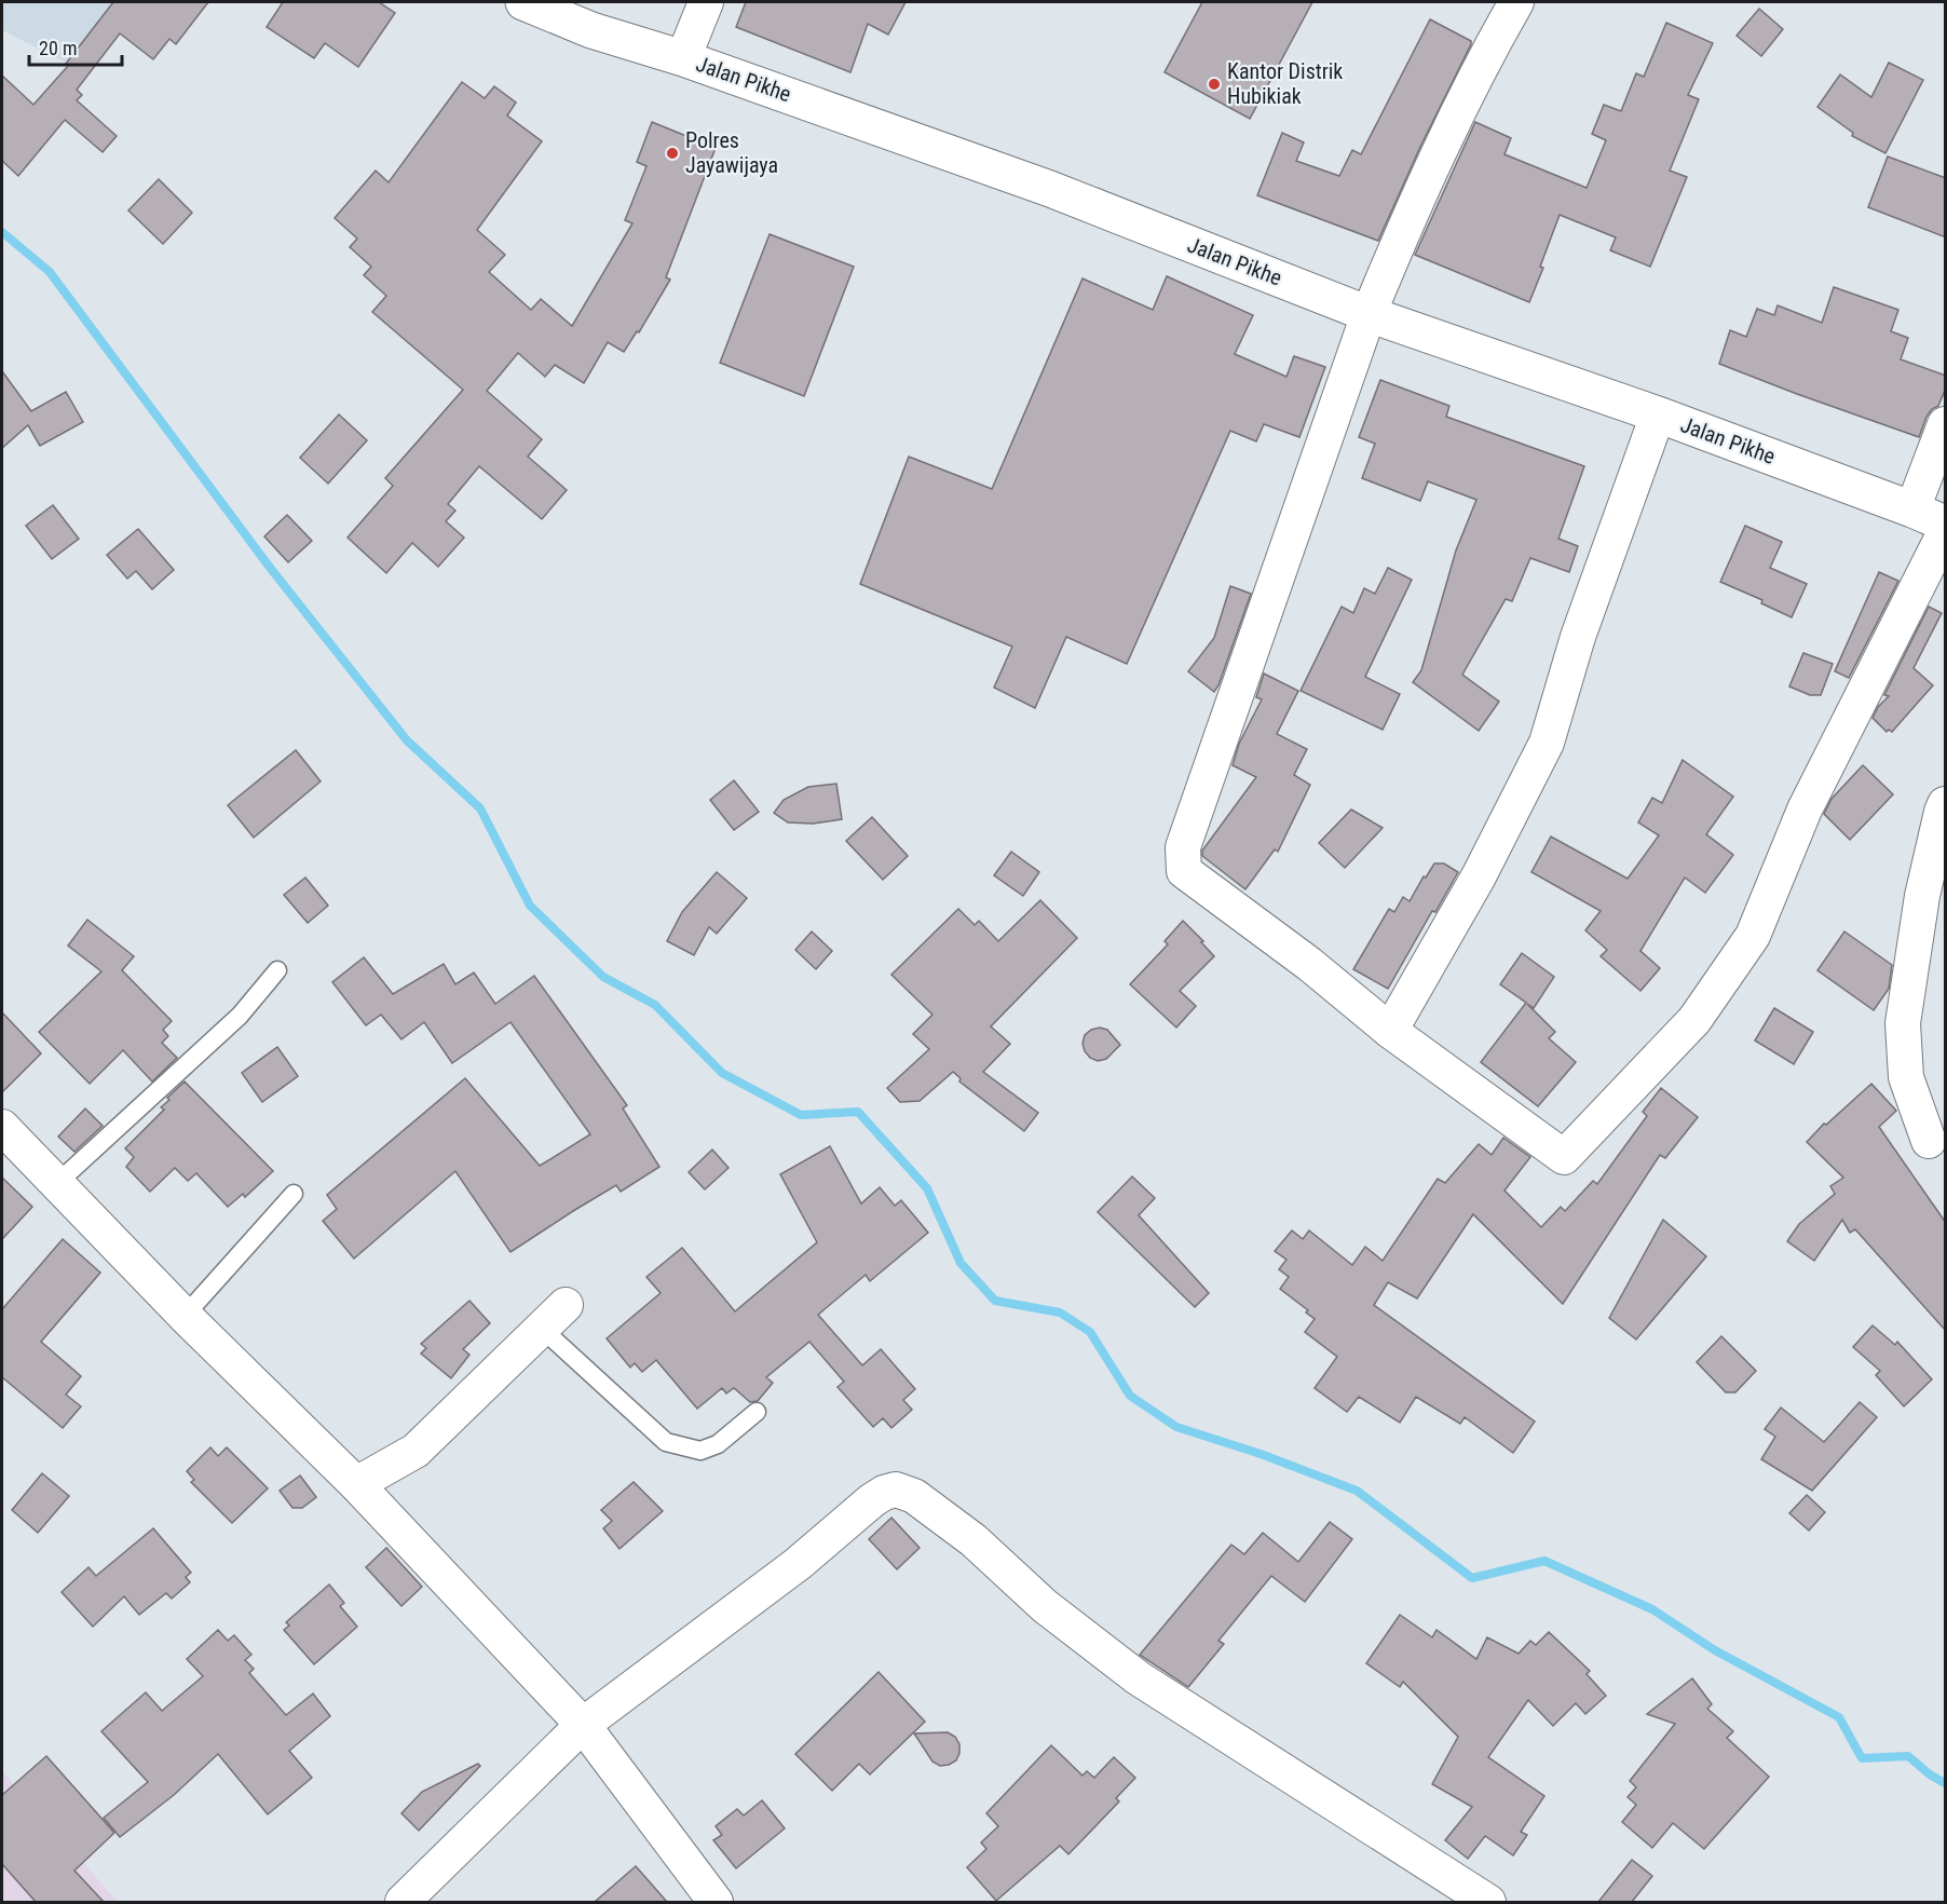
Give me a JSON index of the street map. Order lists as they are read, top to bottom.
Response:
{
  "streets": {
    "highway": ["Jalan Pikhe"]
  },
  "places": ["Kantor Distrik Hubikiak", "Polres Jayawijaya"],
  "scale_bar": "20 m"
}
